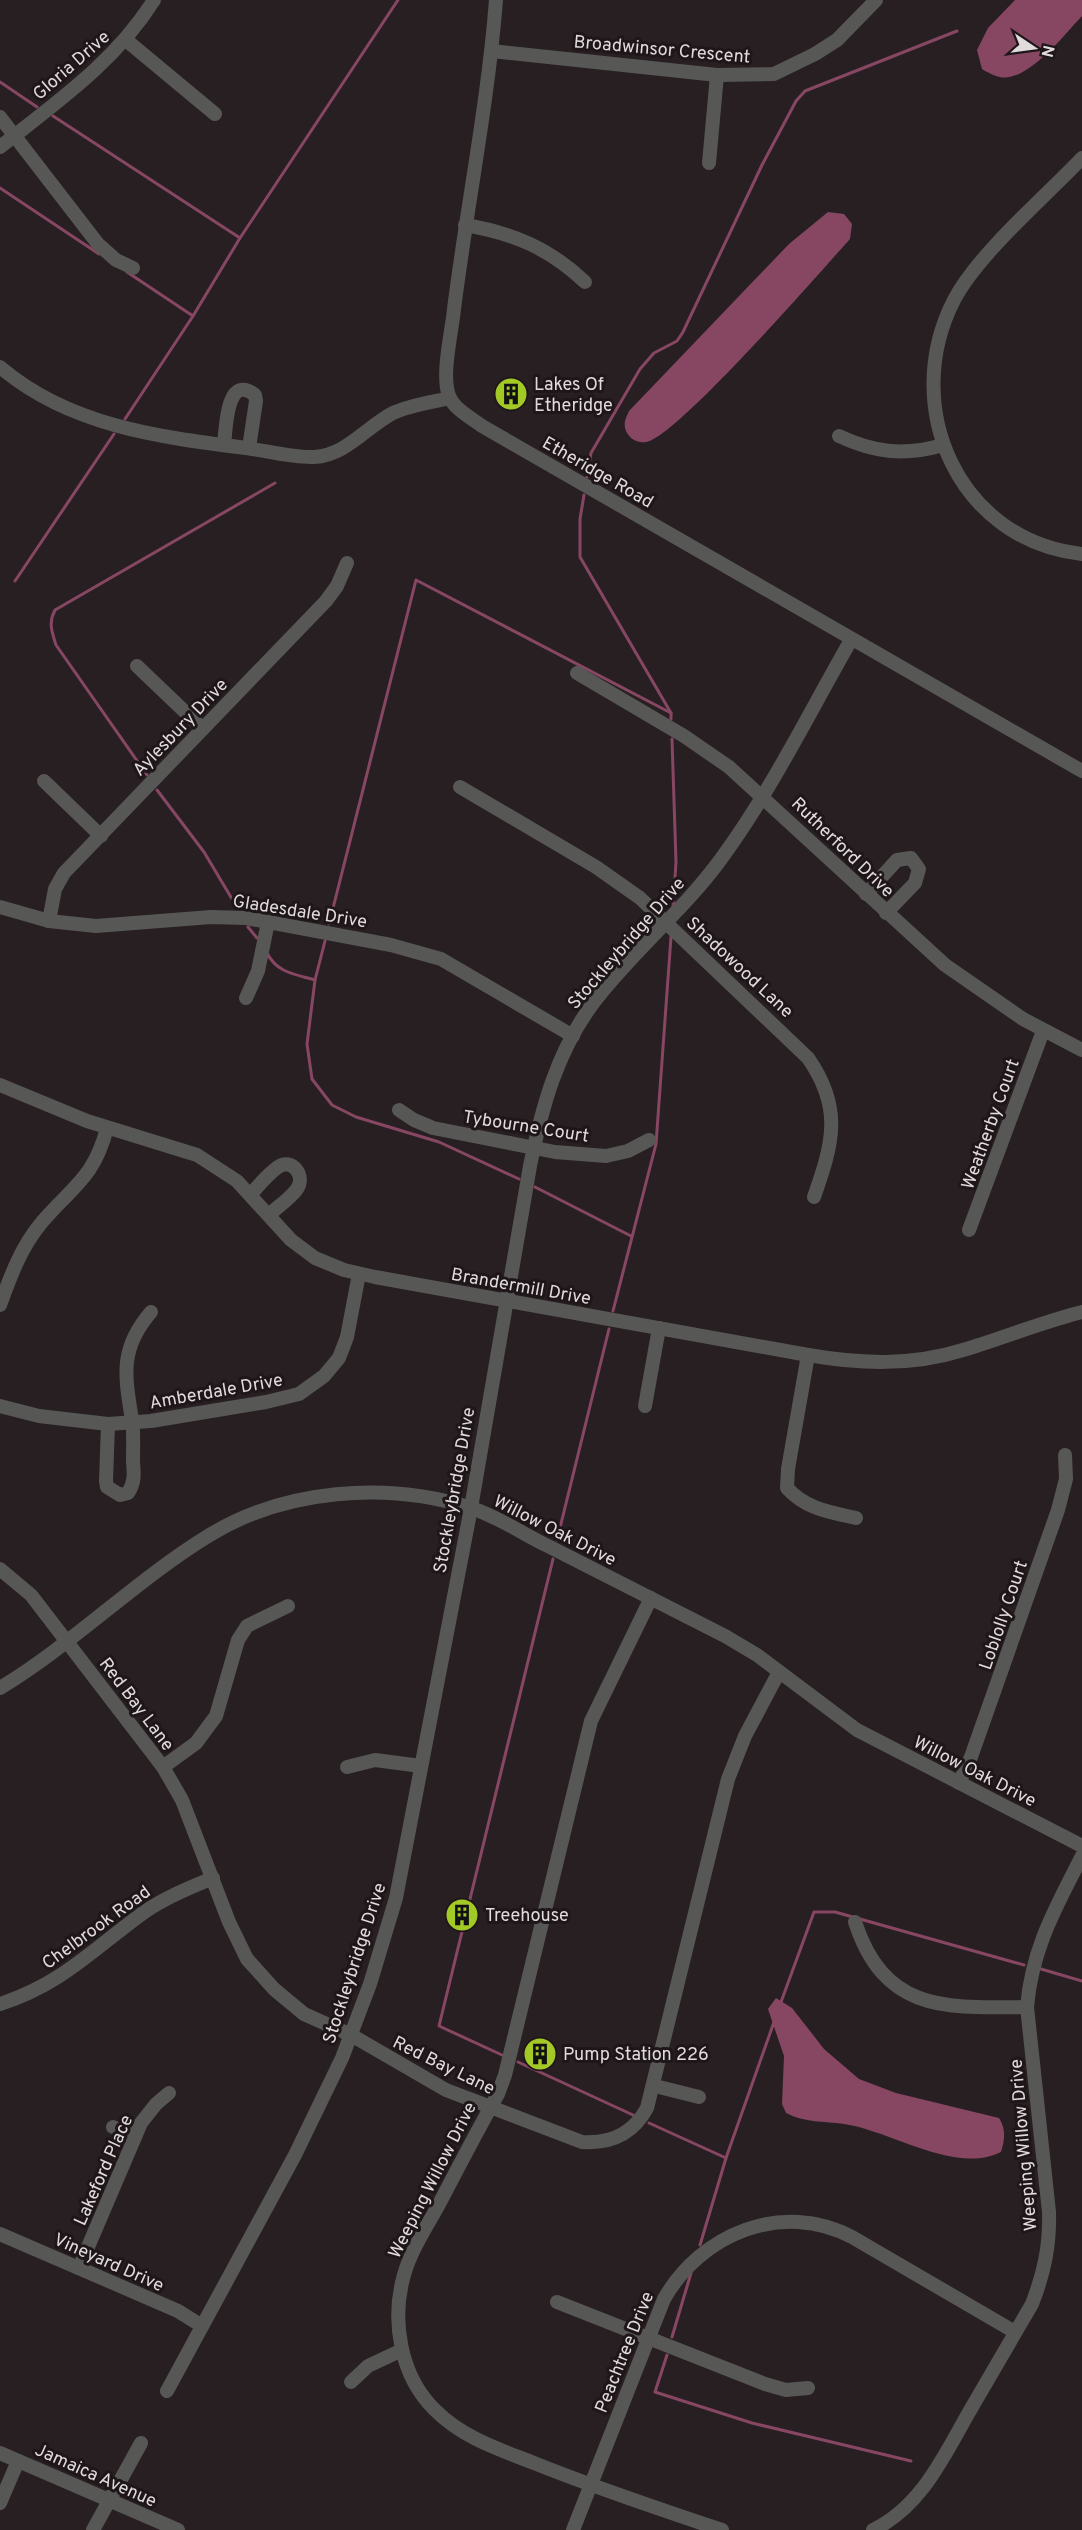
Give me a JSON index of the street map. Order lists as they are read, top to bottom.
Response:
{
  "streets": {
    "street": [
      "Broadwinsor Crescent",
      "Gloria Drive",
      "Etheridge Road",
      "Aylesbury Drive",
      "Rutherford Drive",
      "Gladesdale Drive",
      "Stockleybridge Drive",
      "Shadowood Lane",
      "Weatherby Court",
      "Tybourne Court",
      "Brandermill Drive",
      "Amberdale Drive",
      "Willow Oak Drive",
      "Loblolly Court",
      "Red Bay Lane",
      "Chelbrook Road",
      "Weeping Willow Drive",
      "Lakeford Place",
      "Vineyard Drive",
      "Peachtree Drive",
      "Jamaica Avenue"
    ]
  },
  "crossings": [
    ["Etheridge Road", "Stockleybridge Drive"],
    ["Aylesbury Drive", "Gladesdale Drive"],
    ["Rutherford Drive", "Stockleybridge Drive"],
    ["Rutherford Drive", "Weatherby Court"],
    ["Gladesdale Drive", "Stockleybridge Drive"],
    ["Stockleybridge Drive", "Shadowood Lane"],
    ["Stockleybridge Drive", "Tybourne Court"],
    ["Stockleybridge Drive", "Brandermill Drive"],
    ["Stockleybridge Drive", "Willow Oak Drive"],
    ["Stockleybridge Drive", "Red Bay Lane"],
    ["Stockleybridge Drive", "Vineyard Drive"],
    ["Brandermill Drive", "Amberdale Drive"],
    ["Willow Oak Drive", "Loblolly Court"],
    ["Willow Oak Drive", "Red Bay Lane"],
    ["Willow Oak Drive", "Weeping Willow Drive"],
    ["Red Bay Lane", "Chelbrook Road"],
    ["Red Bay Lane", "Weeping Willow Drive"],
    ["Weeping Willow Drive", "Peachtree Drive"],
    ["Lakeford Place", "Vineyard Drive"]
  ],
  "places": {
    "building": ["Lakes Of Etheridge", "Treehouse", "Pump Station 226"]
  },
  "north": "right"
}
